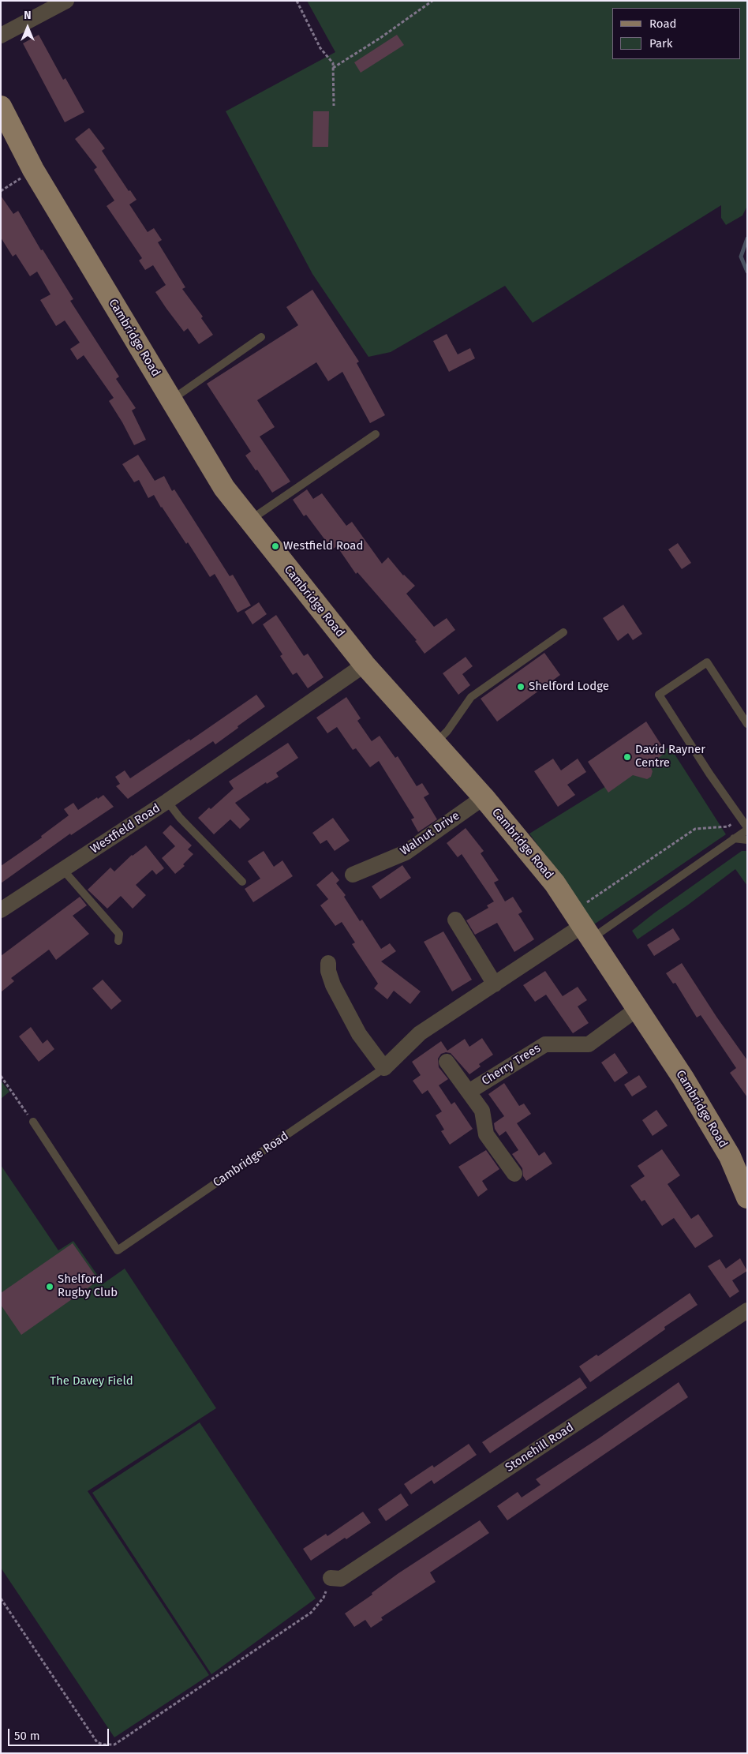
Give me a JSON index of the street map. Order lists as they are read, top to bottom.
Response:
{
  "streets": {
    "main road": ["Cambridge Road"],
    "street": [
      "Westfield Road",
      "Walnut Drive",
      "Cherry Trees",
      "Stonehill Road"
    ]
  },
  "crossings": [
    ["Cambridge Road", "Westfield Road"],
    ["Cambridge Road", "Walnut Drive"],
    ["Cambridge Road", "Cherry Trees"]
  ],
  "parks": ["The Davey Field"],
  "places": [
    "Westfield Road",
    "Shelford Lodge",
    "David Rayner Centre",
    "Shelford Rugby Club"
  ],
  "legend": ["Road", "Park"],
  "scale_bar": "50 m",
  "north": "top"
}
